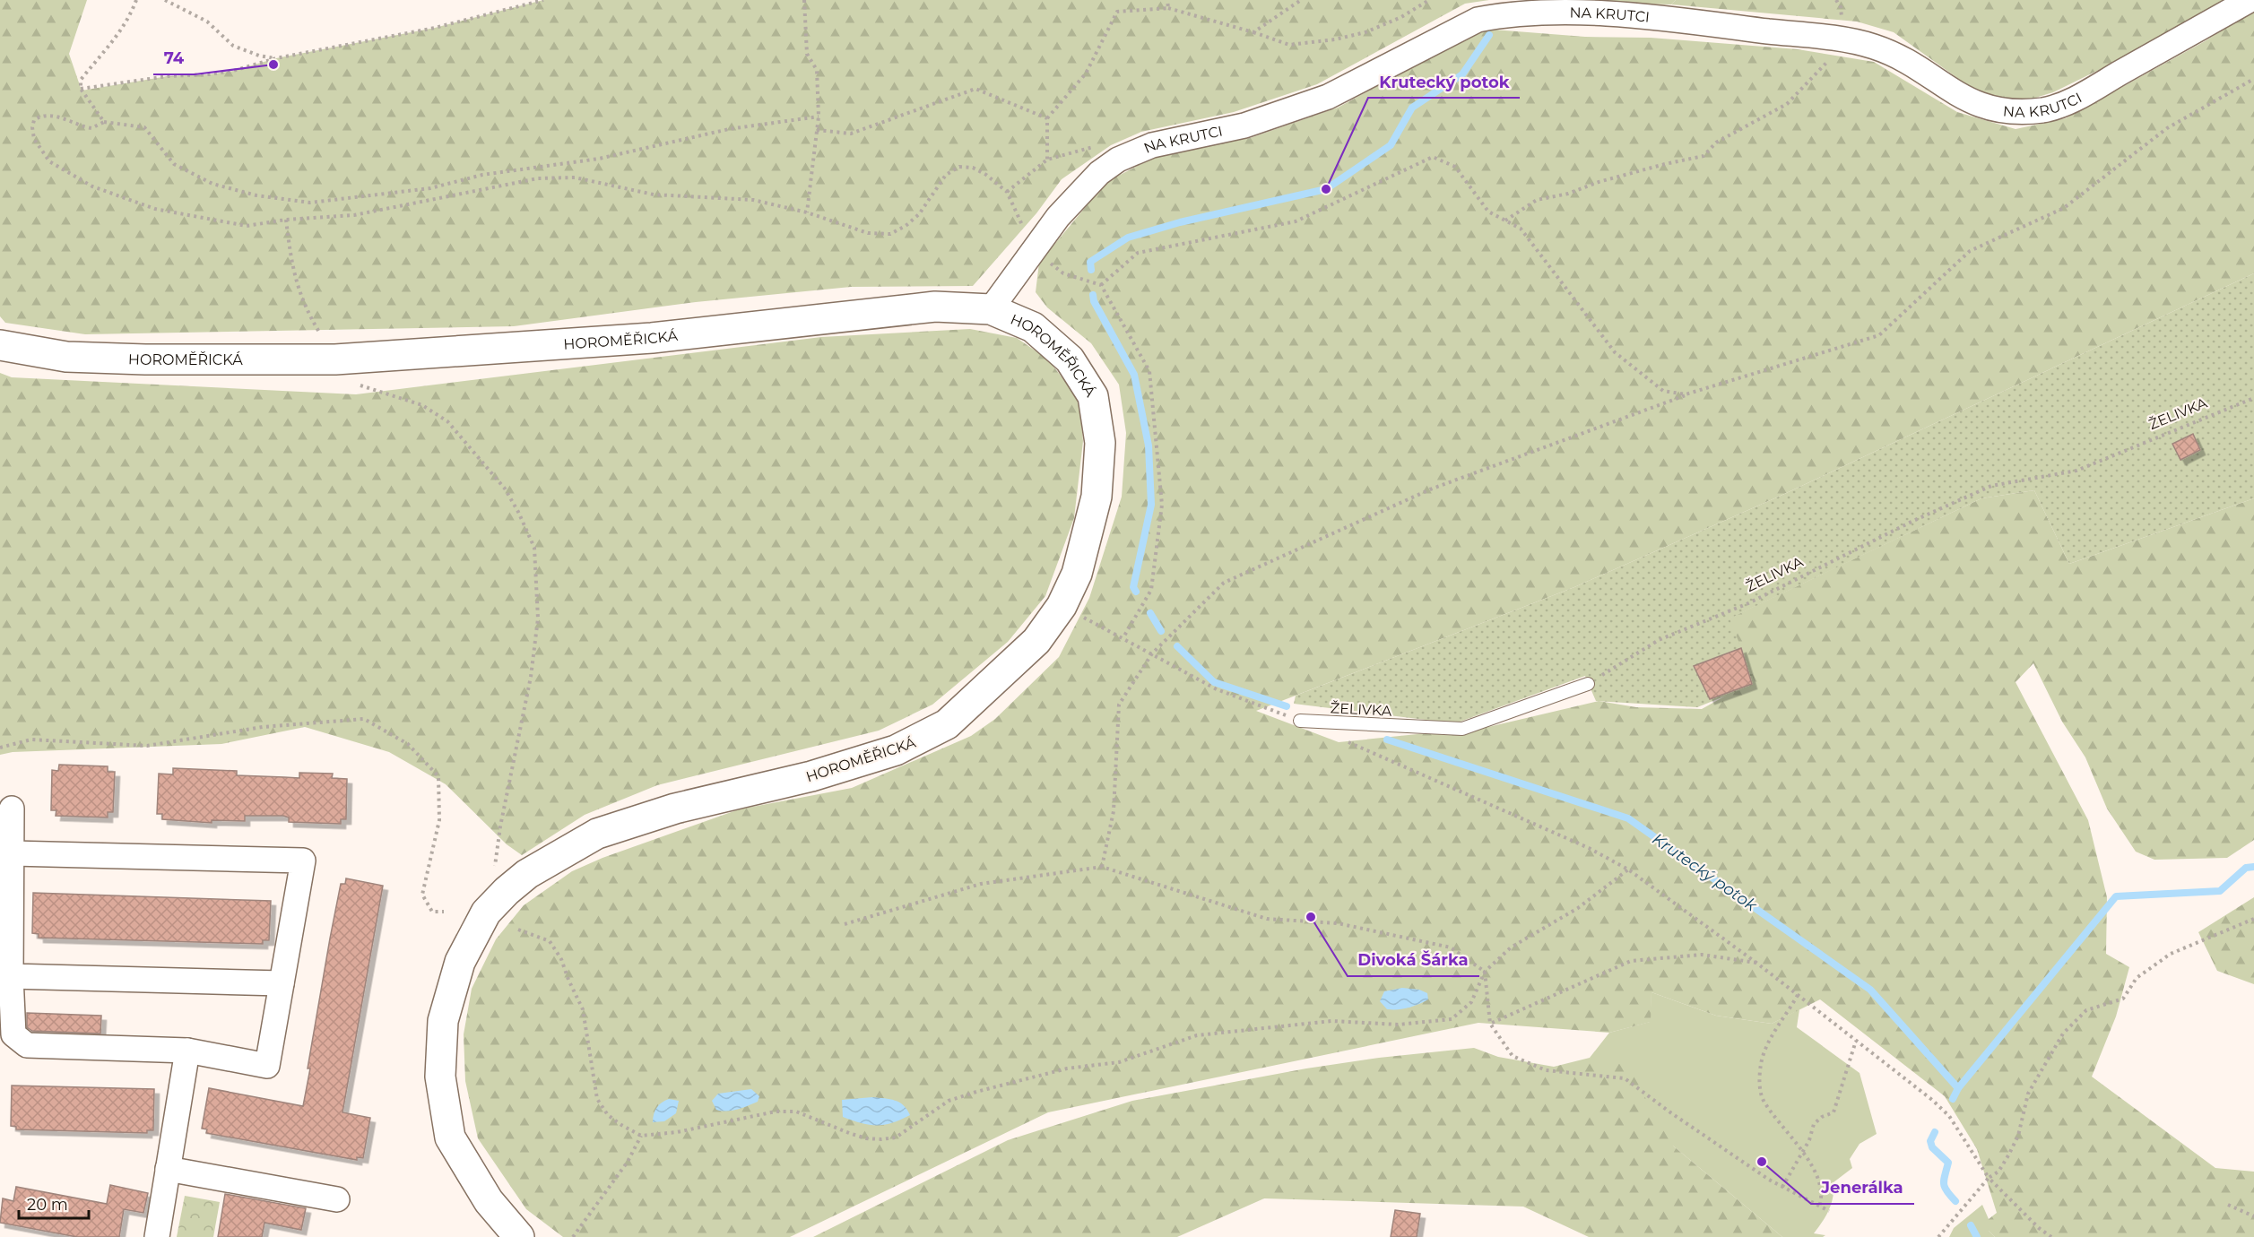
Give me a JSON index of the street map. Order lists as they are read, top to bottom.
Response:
{
  "streets": {
    "main road": ["HOROMĚŘICKÁ"],
    "street": ["NA KRUTCI"],
    "lane": ["ŽELIVKA"]
  },
  "crossings": [
    ["NA KRUTCI", "HOROMĚŘICKÁ"]
  ],
  "water": ["Krutecký potok"],
  "places": [
    "74",
    "Krutecký potok",
    "Divoká Šárka",
    "Jenerálka"
  ],
  "scale_bar": "20 m"
}
